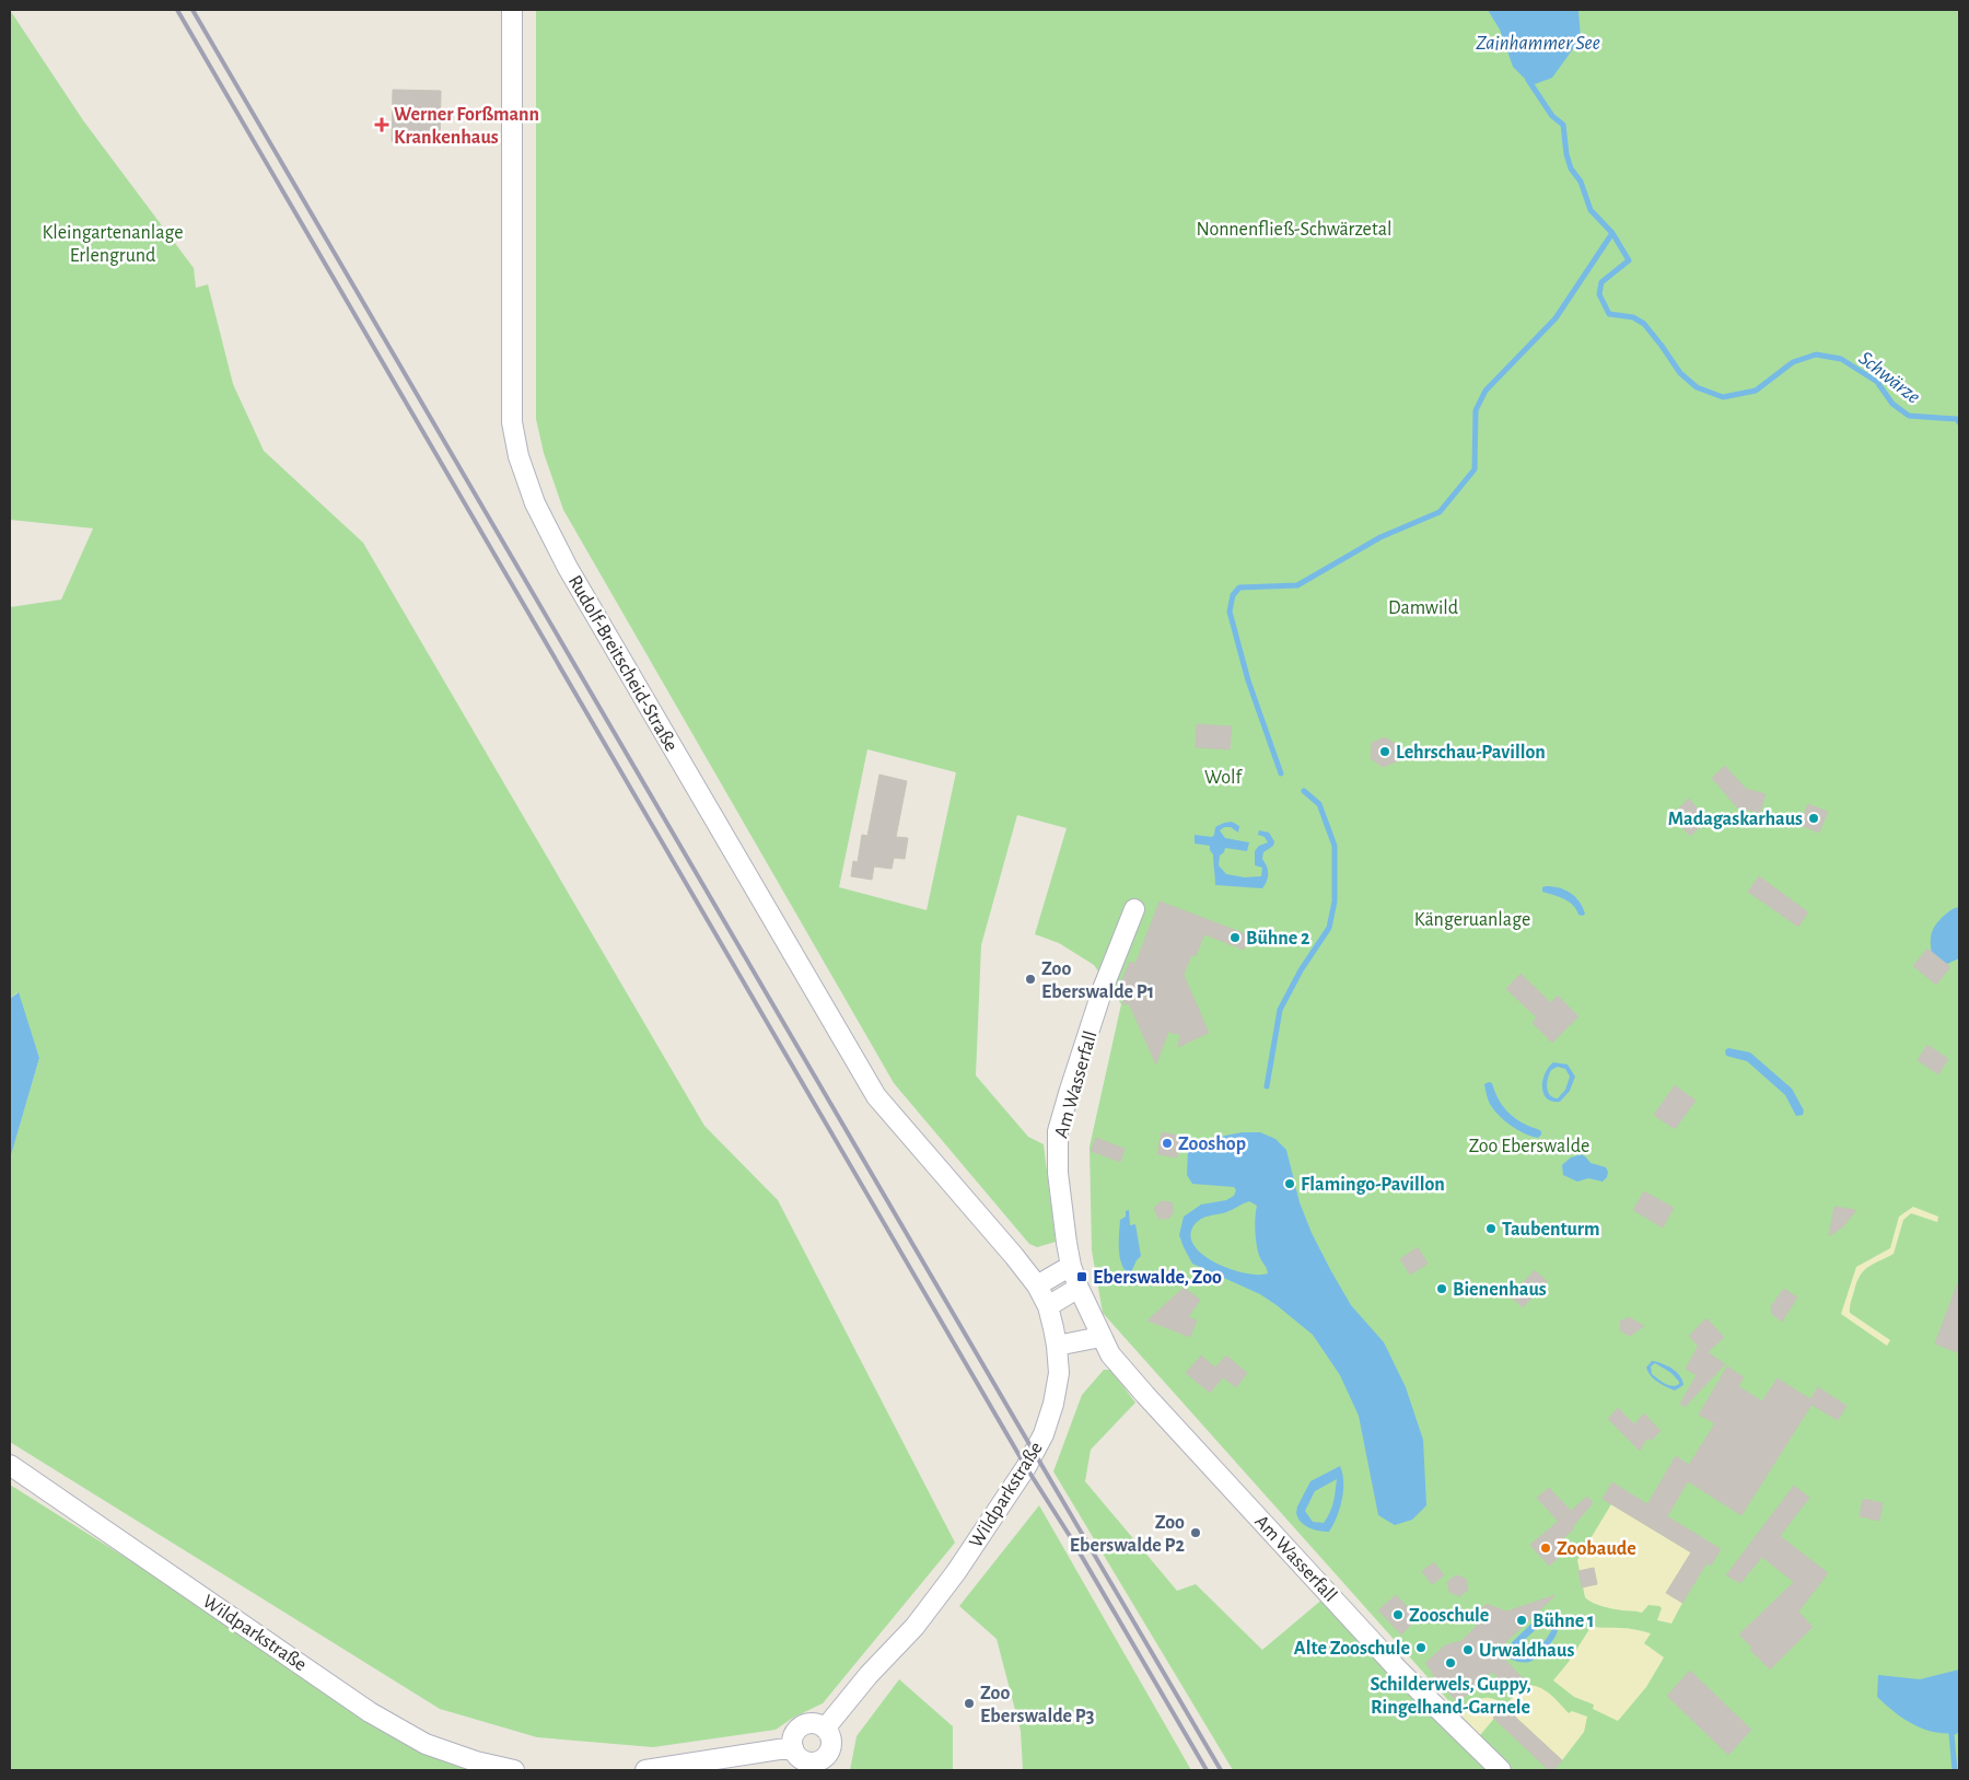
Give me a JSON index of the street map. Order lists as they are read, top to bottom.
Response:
{
  "streets": {
    "street": ["Rudolf-Breitscheid-Straße", "Am Wasserfall", "Wildparkstraße"]
  },
  "crossings": [
    ["Rudolf-Breitscheid-Straße", "Wildparkstraße"]
  ],
  "water": ["Zainhammer See", "Schwärze"],
  "parks": [
    "Nonnenfließ-Schwärzetal",
    "Kleingartenanlage Erlengrund",
    "Damwild",
    "Wolf",
    "Kängeruanlage",
    "Zoo Eberswalde"
  ],
  "places": {
    "health": ["Werner Forßmann Krankenhaus"],
    "other": [
      "Lehrschau-Pavillon",
      "Madagaskarhaus",
      "Bühne 2",
      "Zoo Eberswalde P1",
      "Zooshop",
      "Flamingo-Pavillon",
      "Taubenturm",
      "Bienenhaus",
      "Zoo Eberswalde P2",
      "Zoobaude",
      "Zooschule",
      "Bühne 1",
      "Alte Zooschule",
      "Urwaldhaus",
      "Schilderwels, Guppy, Ringelhand-Garnele",
      "Zoo Eberswalde P3"
    ],
    "transit": ["Eberswalde, Zoo"]
  }
}
